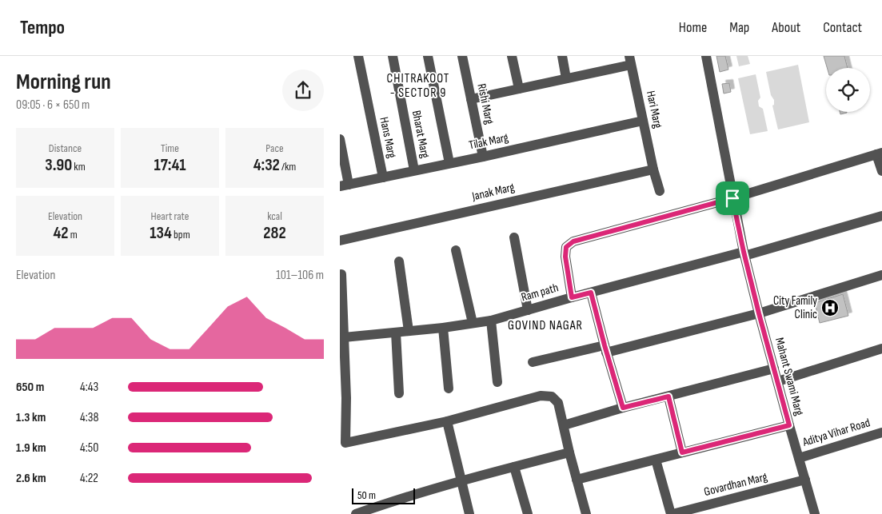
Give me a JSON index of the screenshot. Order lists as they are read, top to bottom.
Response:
{
  "streets": {
    "street": [
      "Rishi Marg",
      "Hari Marg",
      "Bharat Marg",
      "Hans Marg",
      "Tilak Marg",
      "Janak Marg",
      "Ram path",
      "Mahant Swami Marg",
      "Aditya Vihar Road",
      "Govardhan Marg"
    ]
  },
  "crossings": [
    ["Rishi Marg", "Tilak Marg"],
    ["Hari Marg", "Tilak Marg"],
    ["Hari Marg", "Janak Marg"],
    ["Bharat Marg", "Tilak Marg"],
    ["Hans Marg", "Tilak Marg"],
    ["Ram path", "Mahant Swami Marg"],
    ["Mahant Swami Marg", "Aditya Vihar Road"],
    ["Mahant Swami Marg", "Govardhan Marg"]
  ],
  "districts": ["CHITRAKOOT - SECTOR 9", "GOVIND NAGAR"],
  "places": {
    "hospital": ["City Family Clinic"]
  },
  "scale_bar": "50 m",
  "page": {
    "header": "Tempo",
    "nav": [
      "Home",
      "Map",
      "About",
      "Contact"
    ],
    "heading": ["Morning run", "09:05 · 6 × 650 m"],
    "stats": [
      ["Distance", "3.90 km"],
      ["Time", "17:41"],
      ["Pace", "4:32 /km"],
      ["Elevation", "42 m"],
      ["Heart rate", "134 bpm"],
      ["kcal", "282"]
    ],
    "chart": ["Elevation", "101–106 m"],
    "list": [
      {
        "name": "650 m",
        "note": "4:43"
      },
      {
        "name": "1.3 km",
        "note": "4:38"
      },
      {
        "name": "1.9 km",
        "note": "4:50"
      },
      {
        "name": "2.6 km",
        "note": "4:22"
      }
    ],
    "scale": "50 m"
  }
}
